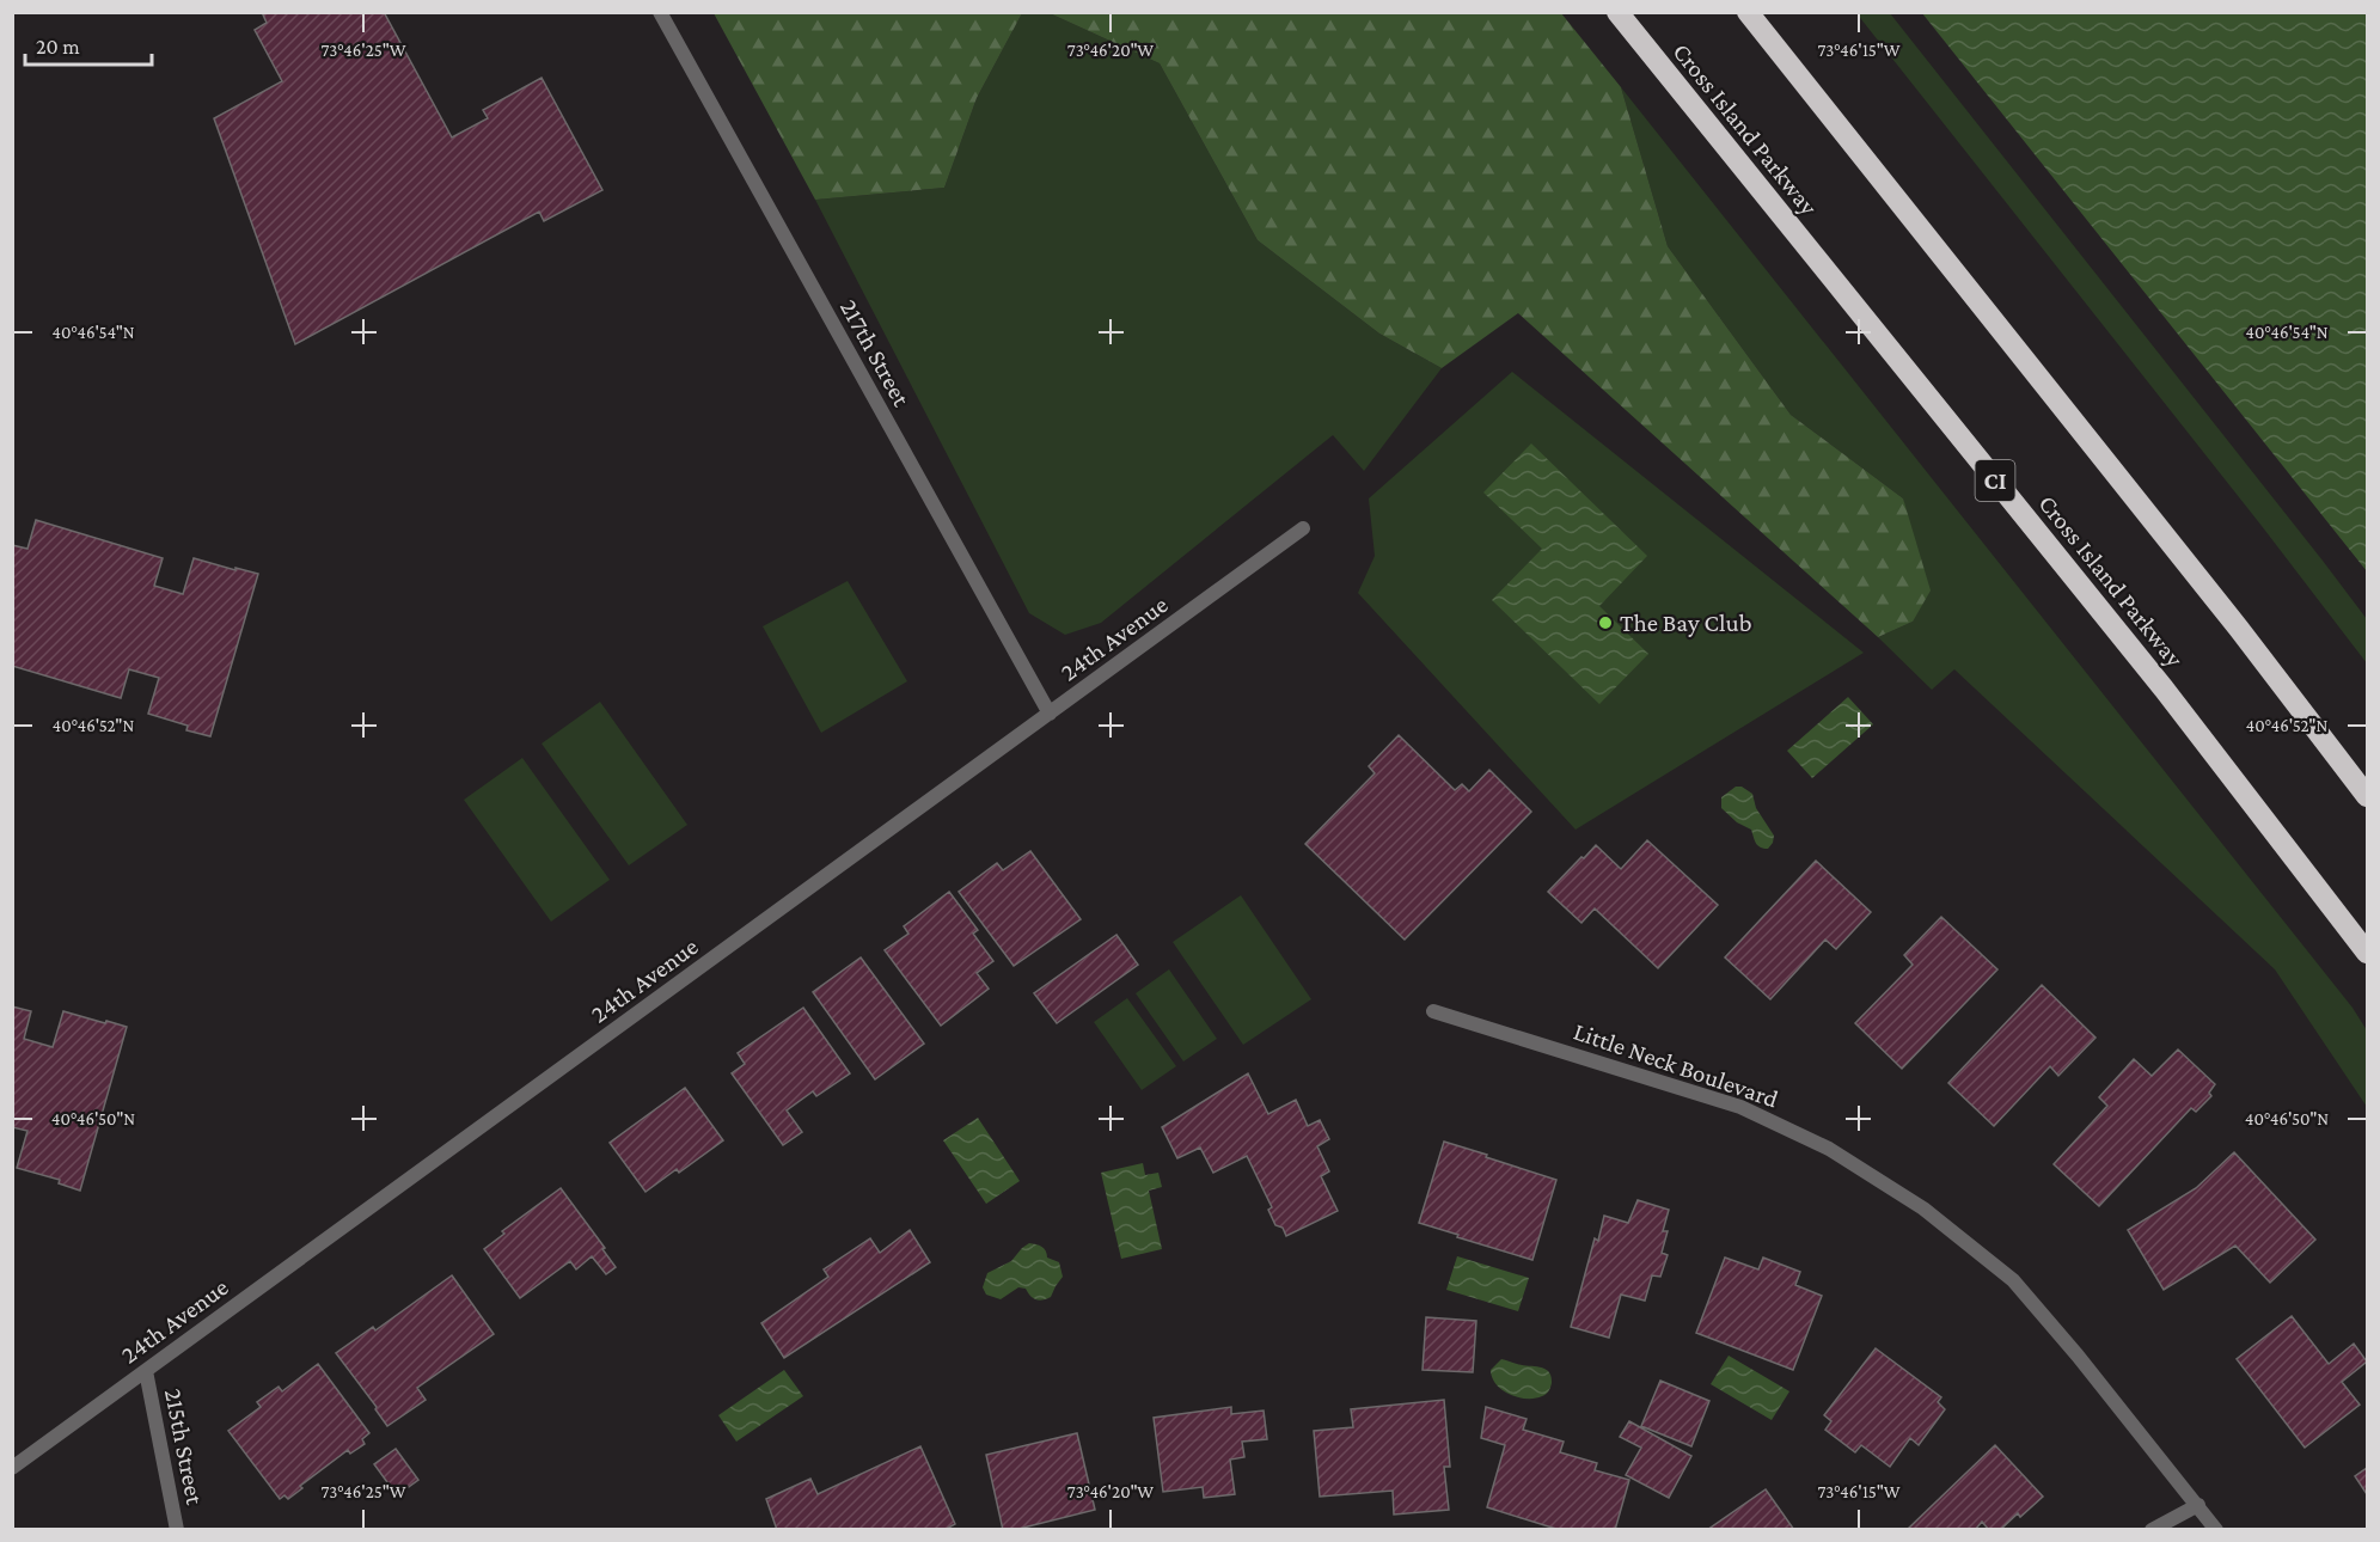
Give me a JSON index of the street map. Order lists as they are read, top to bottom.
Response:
{
  "streets": {
    "highway": ["Cross Island Parkway", "CI"],
    "street": [
      "217th Street",
      "24th Avenue",
      "Little Neck Boulevard",
      "215th Street"
    ]
  },
  "crossings": [
    ["217th Street", "24th Avenue"],
    ["24th Avenue", "215th Street"]
  ],
  "places": ["The Bay Club"],
  "scale_bar": "20 m",
  "coordinates": [
    "73°46'25\"W",
    "73°46'20\"W",
    "73°46'15\"W",
    "40°46'54\"N",
    "40°46'52\"N",
    "40°46'50\"N"
  ]
}
